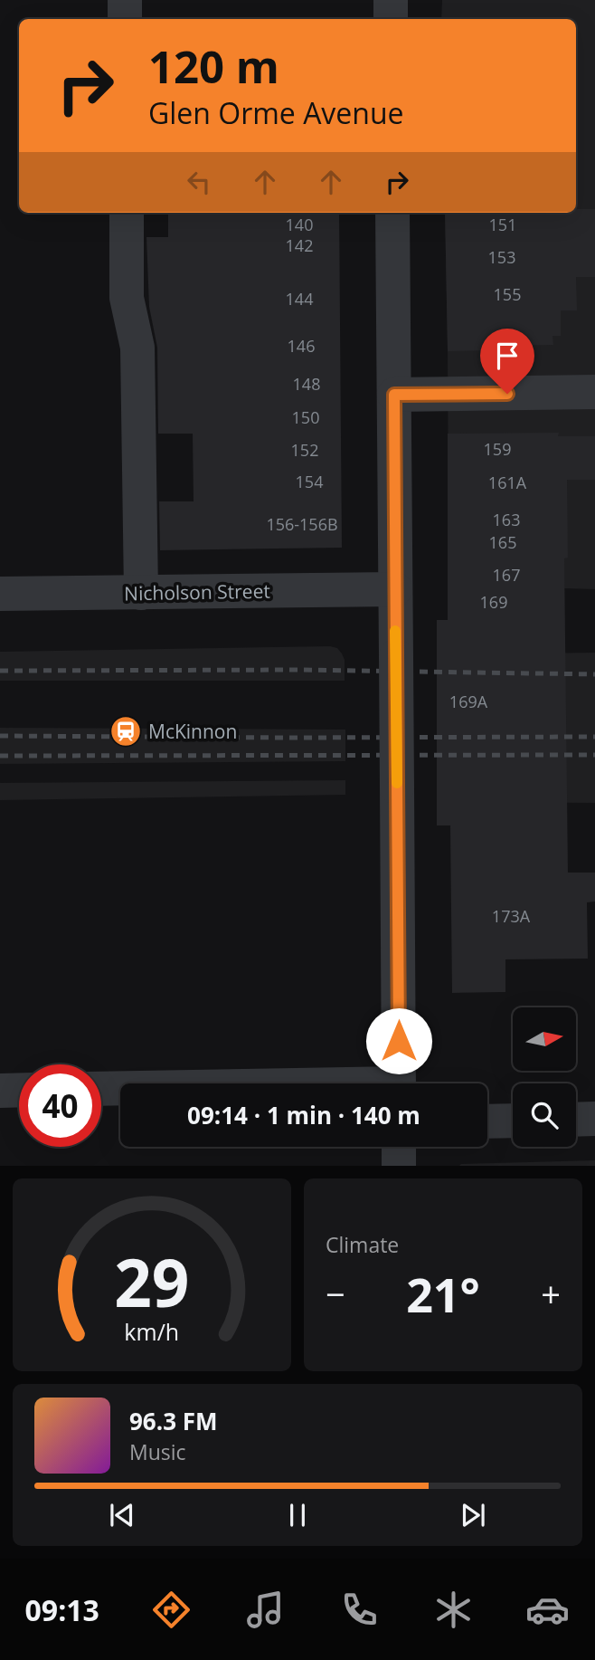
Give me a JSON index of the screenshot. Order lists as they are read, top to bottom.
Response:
{
  "streets": {
    "street": ["Nicholson Street"]
  },
  "places": {
    "station": ["McKinnon"]
  },
  "house_numbers": [
    "140",
    "151",
    "142",
    "153",
    "155",
    "144",
    "146",
    "148",
    "150",
    "159",
    "152",
    "154",
    "161A",
    "163",
    "156-156B",
    "165",
    "167",
    "169",
    "169A",
    "173A"
  ],
  "north": "right",
  "page": {
    "turn": ["120 m", "Glen Orme Avenue"],
    "limit": "40",
    "trip": "09:14 · 1 min · 140 m",
    "tile": "Climate",
    "heat": ["−", "21°", "+"],
    "song": ["96.3 FM", "Music"],
    "tabs": "09:13",
    "gauge": ["29", "km/h"]
  }
}
